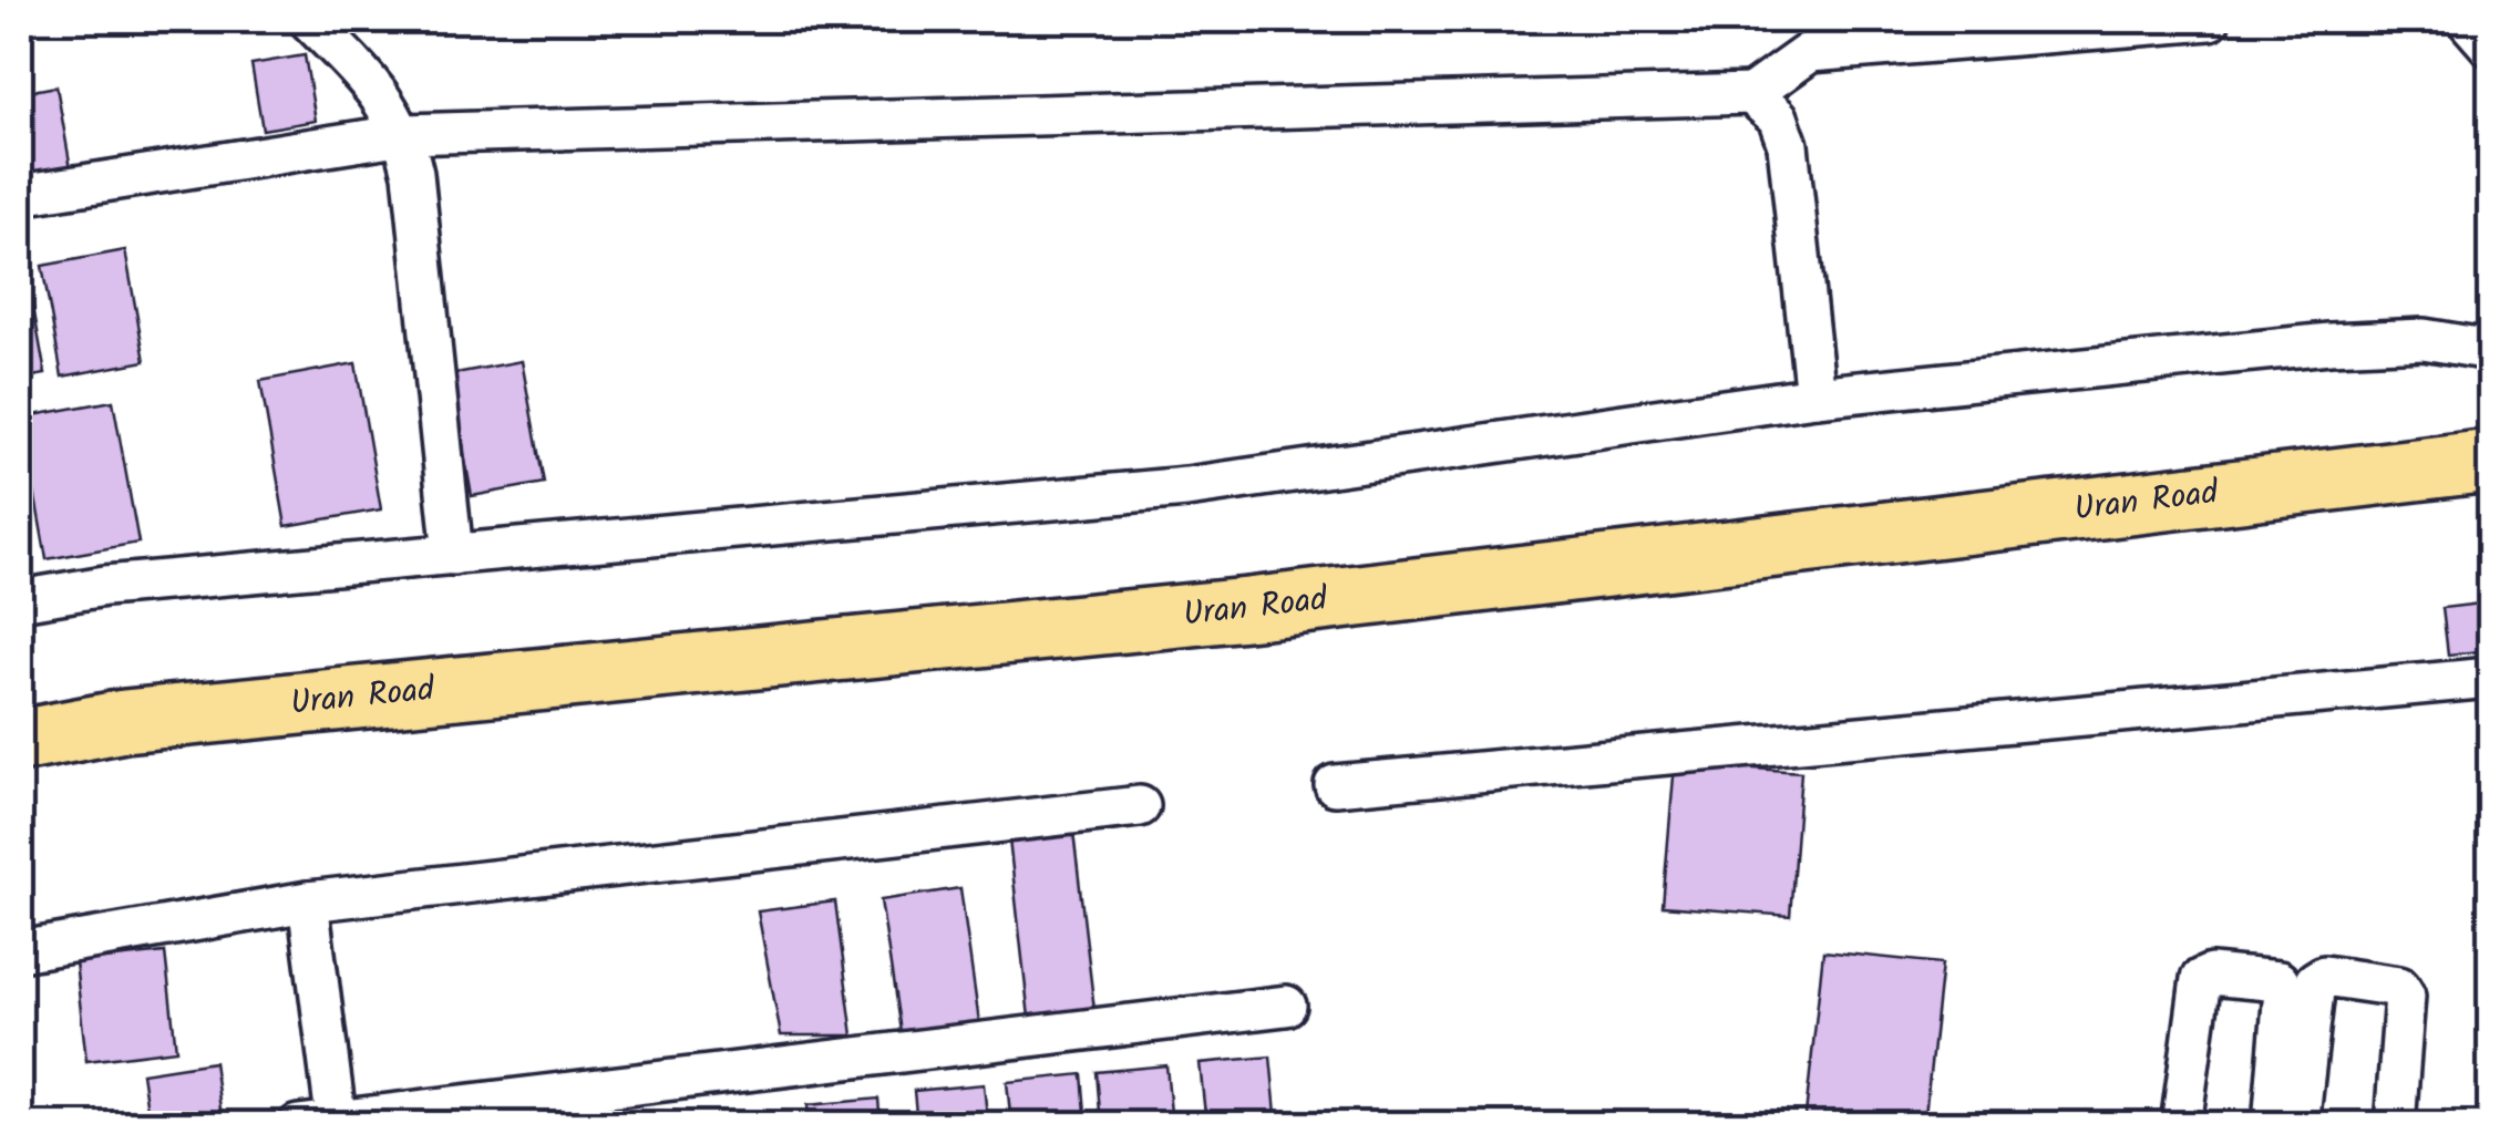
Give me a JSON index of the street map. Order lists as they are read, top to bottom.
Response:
{
  "streets": {
    "main road": ["Uran Road"]
  }
}
